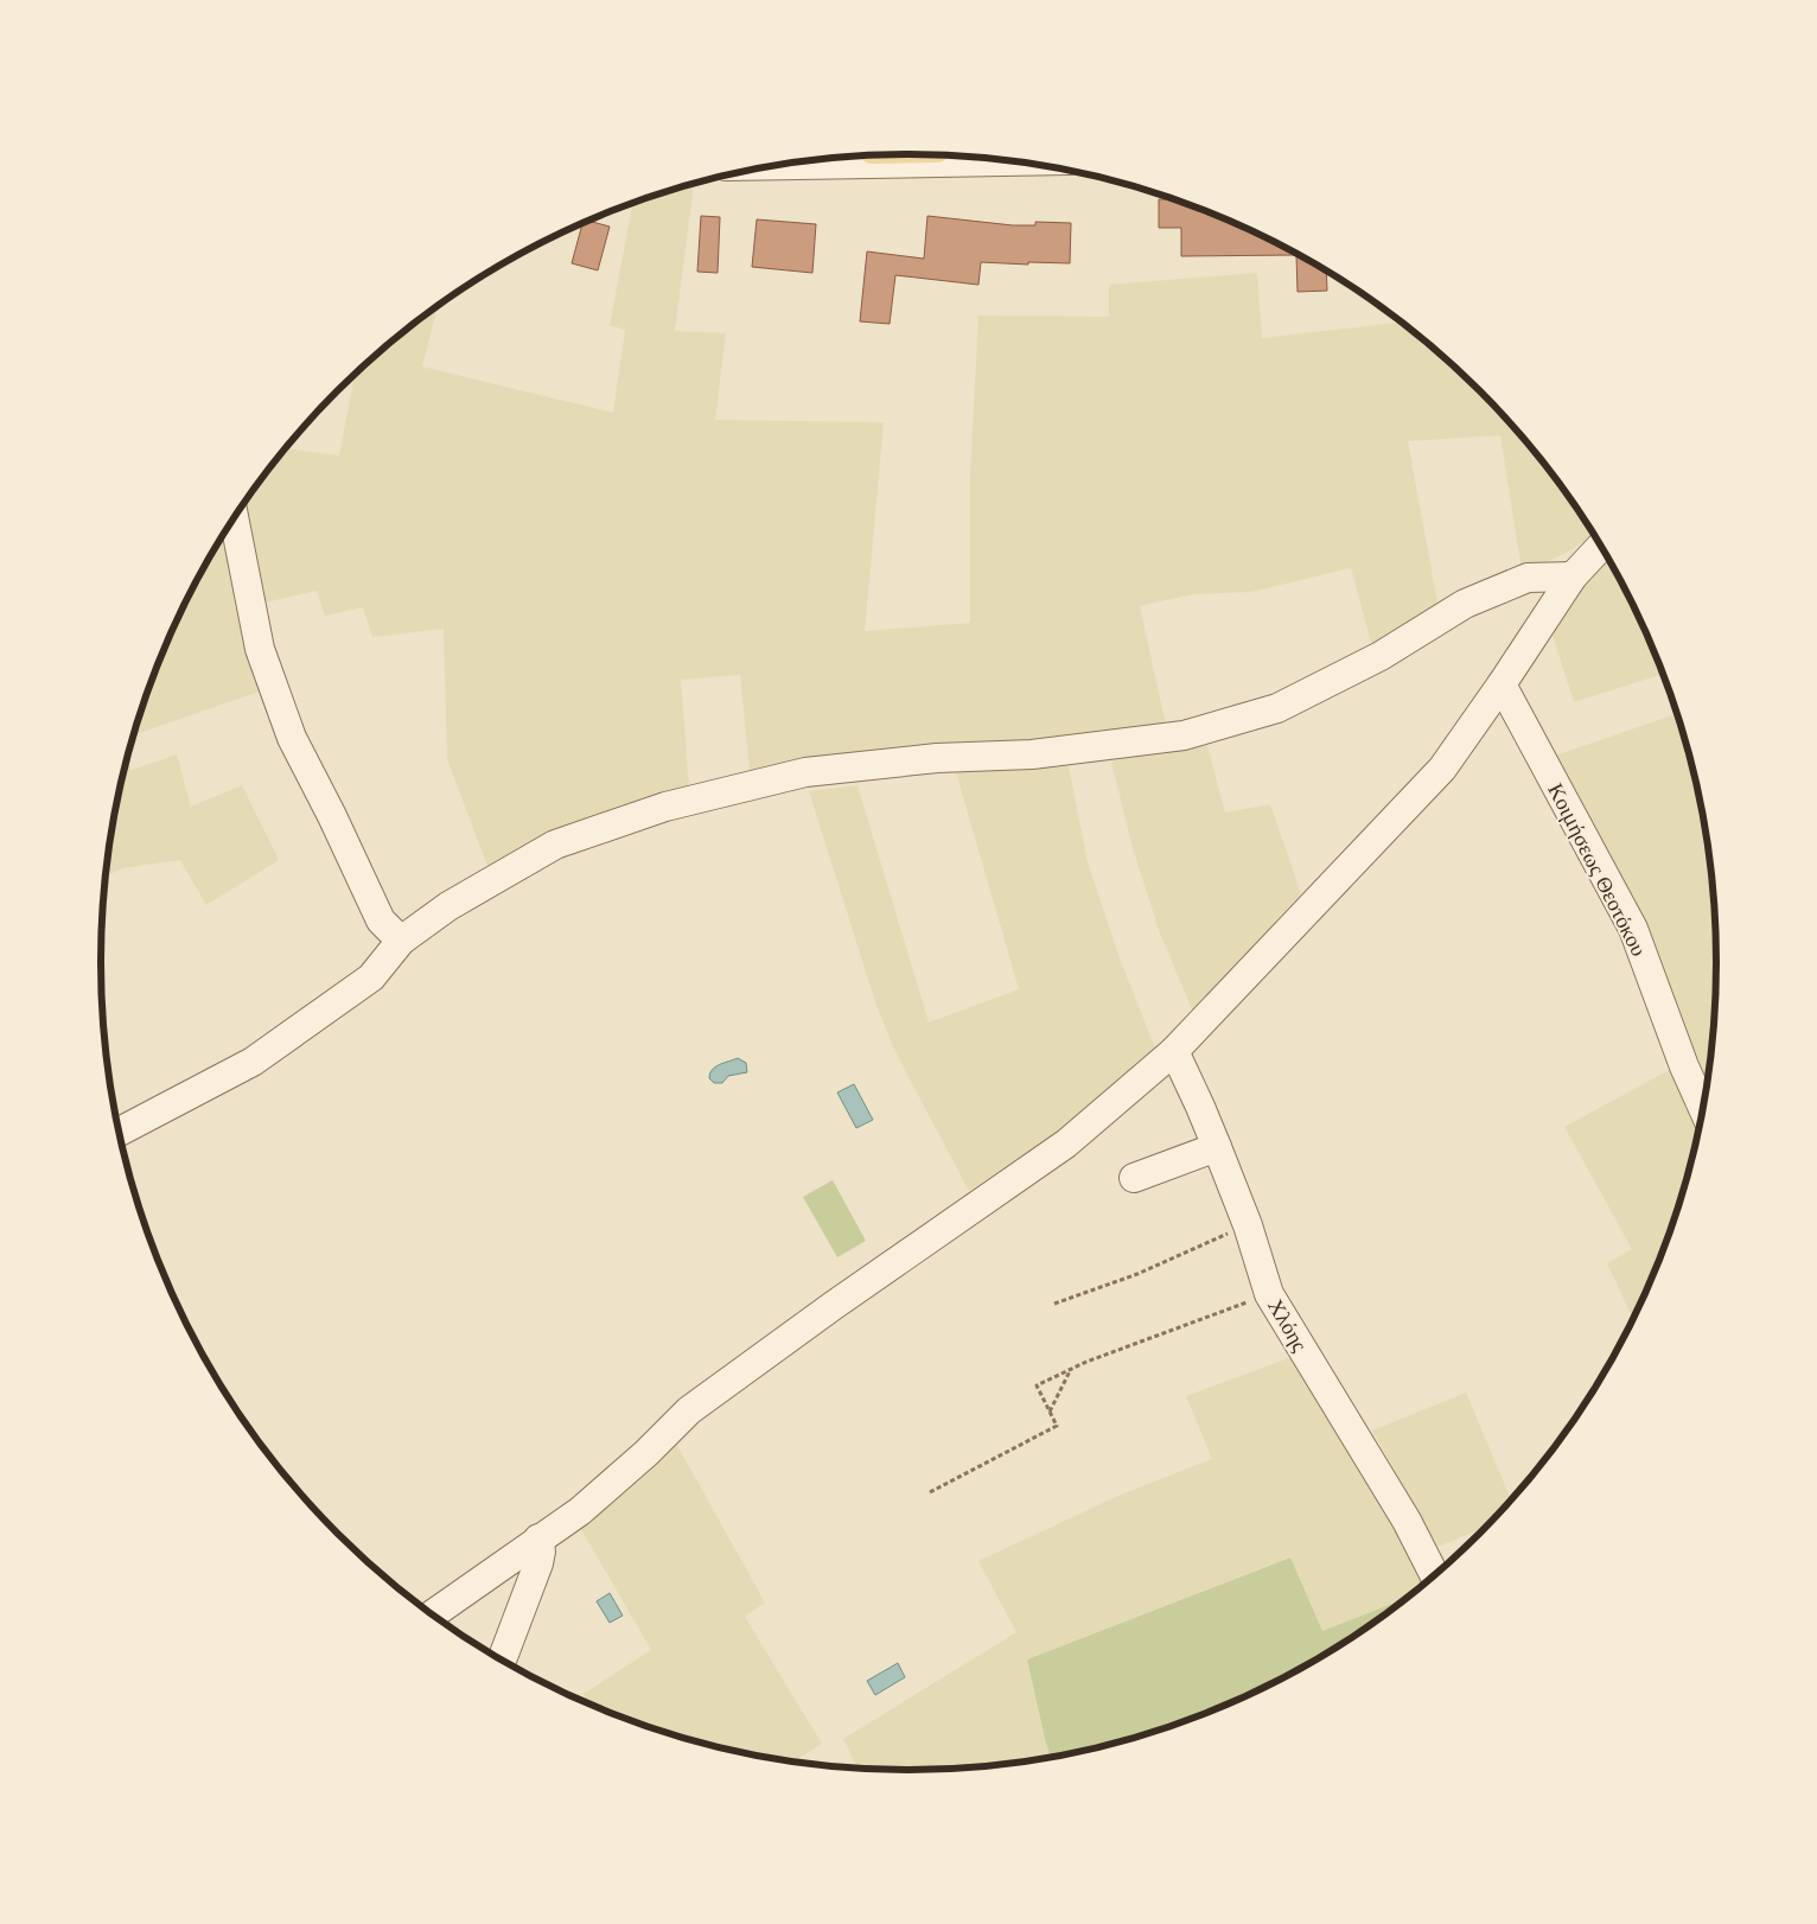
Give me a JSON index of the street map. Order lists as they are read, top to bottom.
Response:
{
  "streets": {
    "street": ["Κοιμήσεως Θεοτόκου", "Χλόης"]
  }
}
